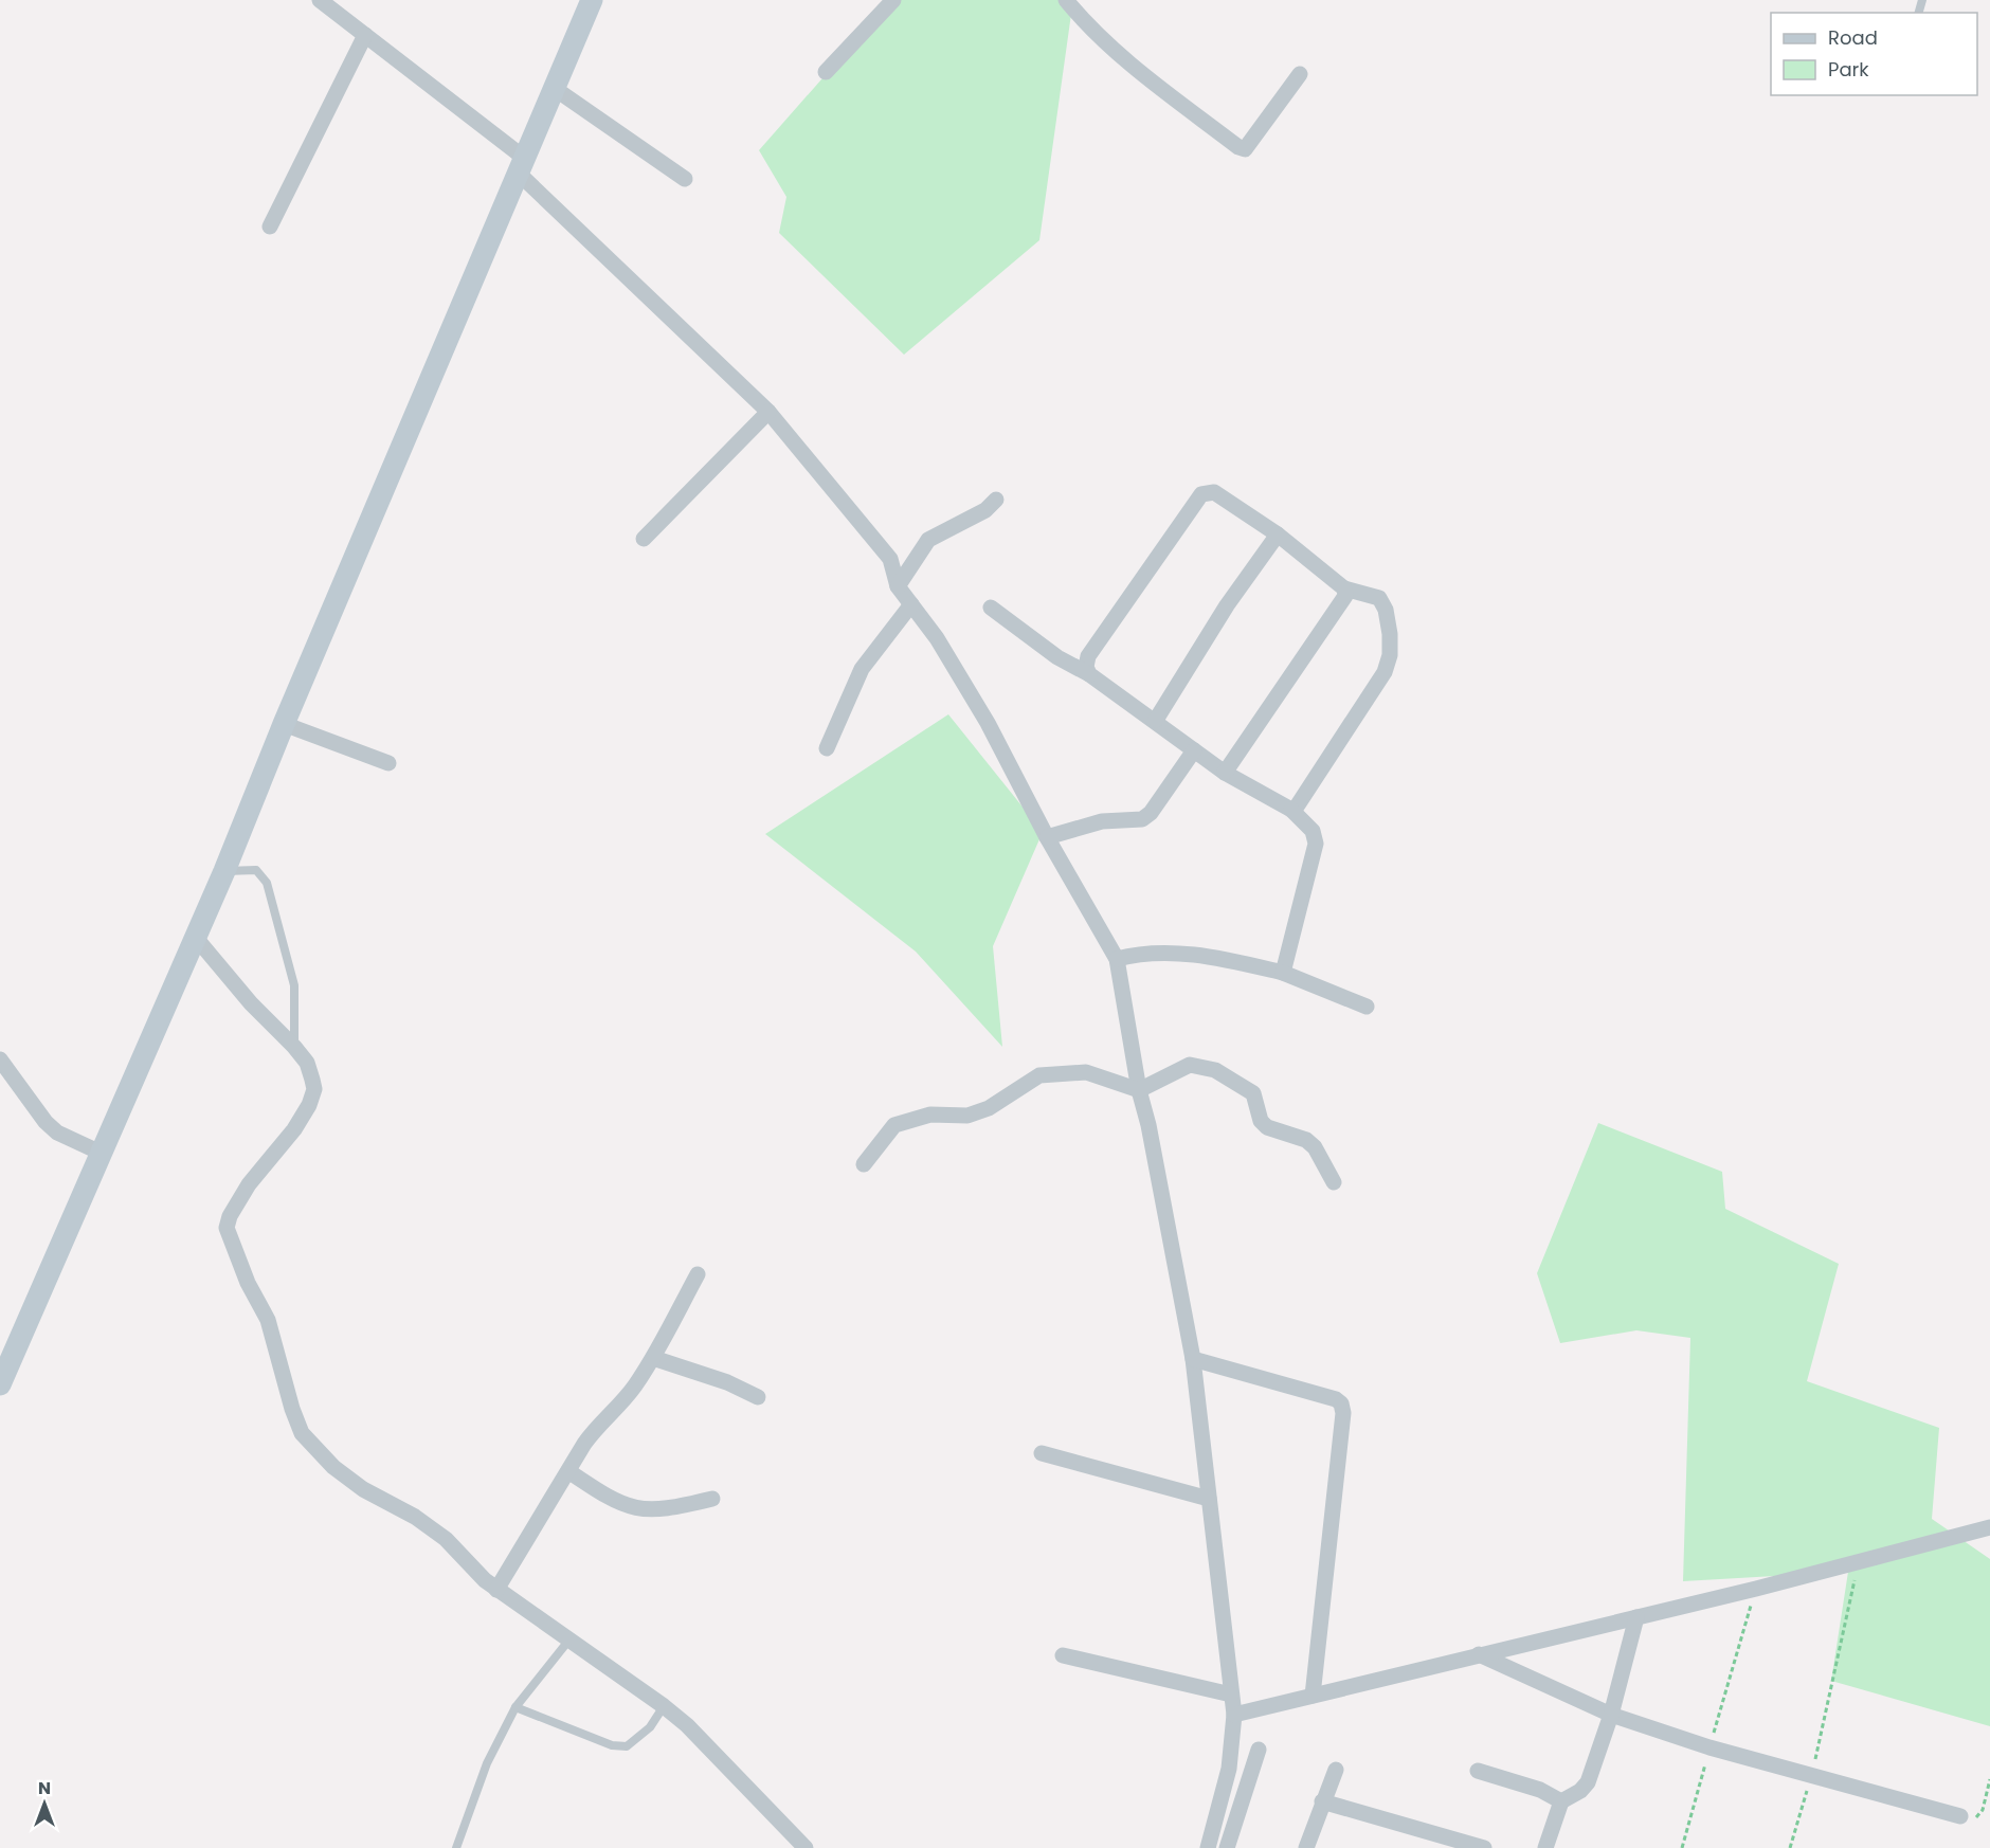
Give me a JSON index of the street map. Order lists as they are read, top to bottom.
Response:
{
  "legend": ["Road", "Park"],
  "north": "top"
}
